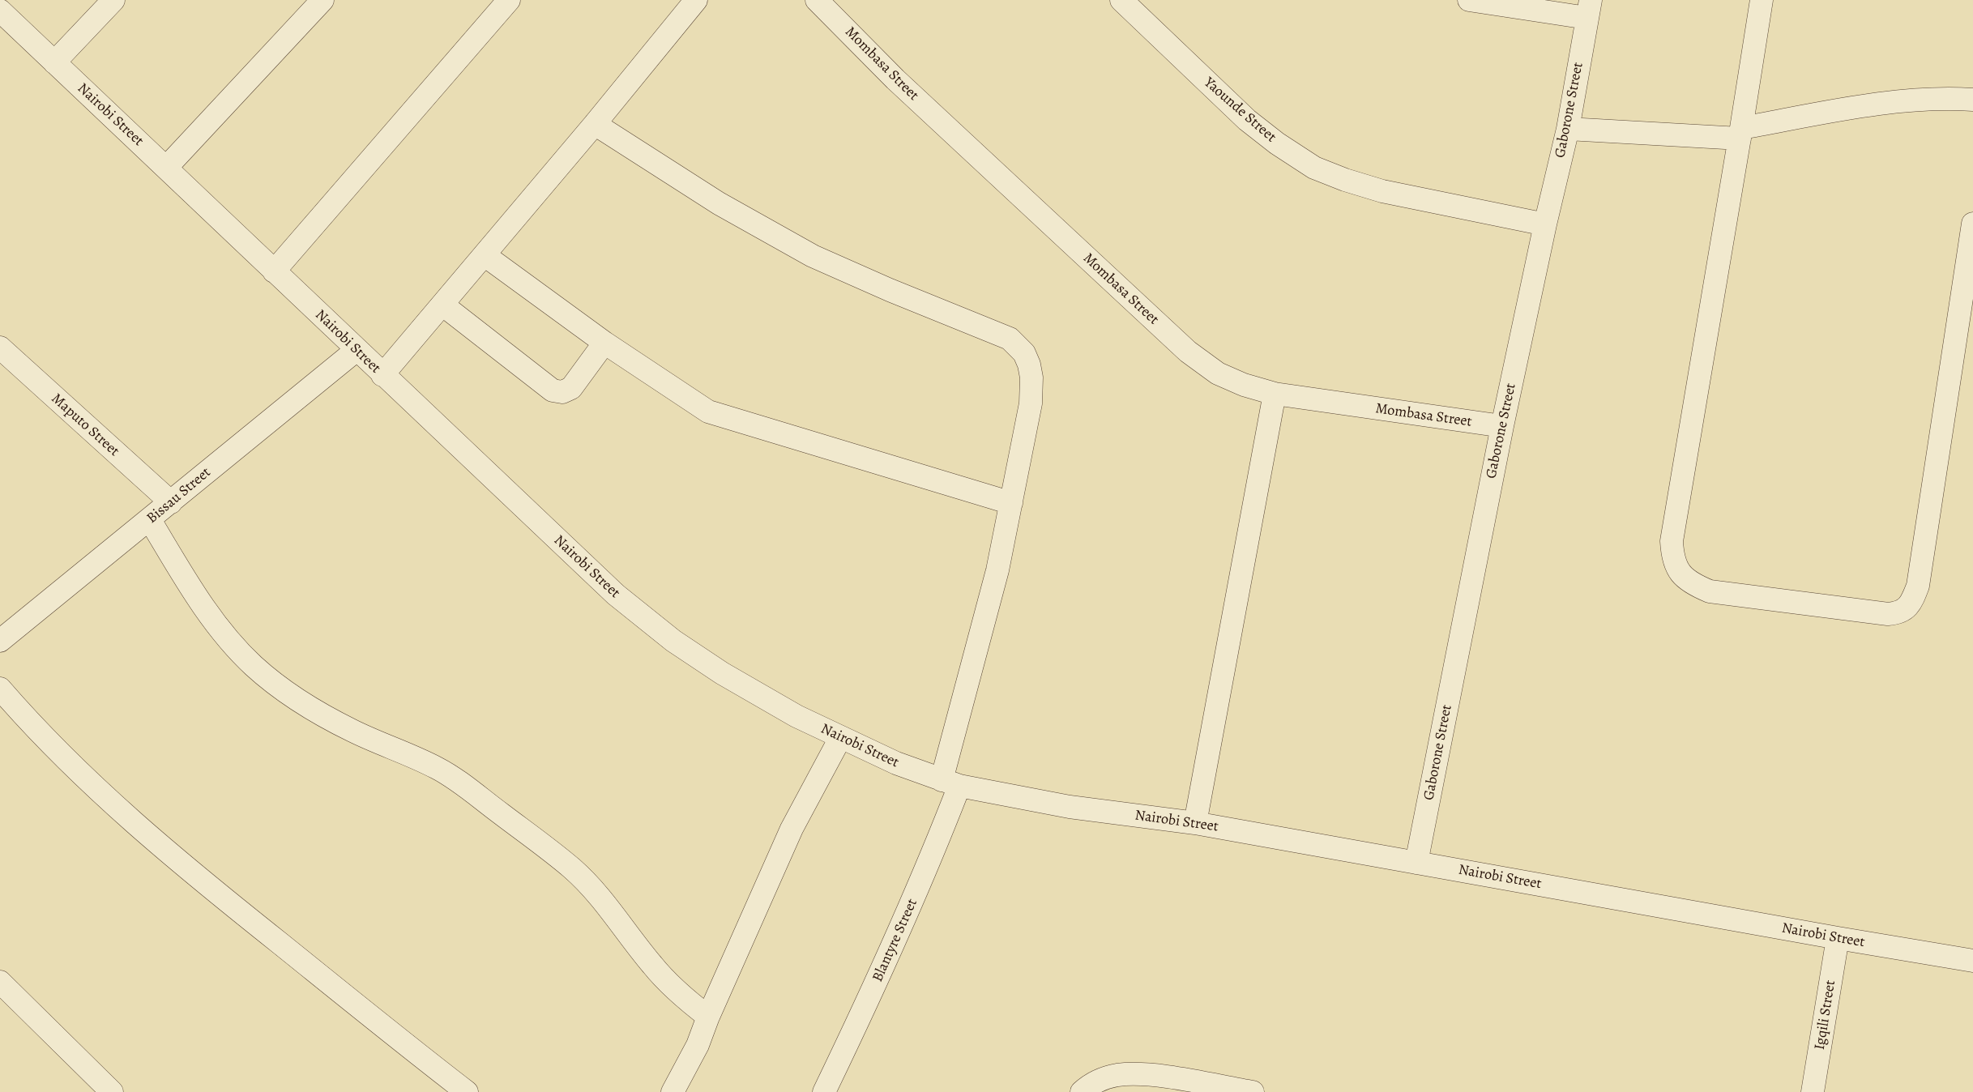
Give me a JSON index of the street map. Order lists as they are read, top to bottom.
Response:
{
  "streets": {
    "street": [
      "Mombasa Street",
      "Yaounde Street",
      "Gaborone Street",
      "Nairobi Street",
      "Maputo Street",
      "Bissau Street",
      "Blantyre Street",
      "Igqili Street"
    ]
  },
  "crossings": [
    ["Mombasa Street", "Gaborone Street"],
    ["Yaounde Street", "Gaborone Street"],
    ["Gaborone Street", "Nairobi Street"],
    ["Nairobi Street", "Bissau Street"],
    ["Nairobi Street", "Blantyre Street"],
    ["Nairobi Street", "Igqili Street"],
    ["Maputo Street", "Bissau Street"]
  ]
}
